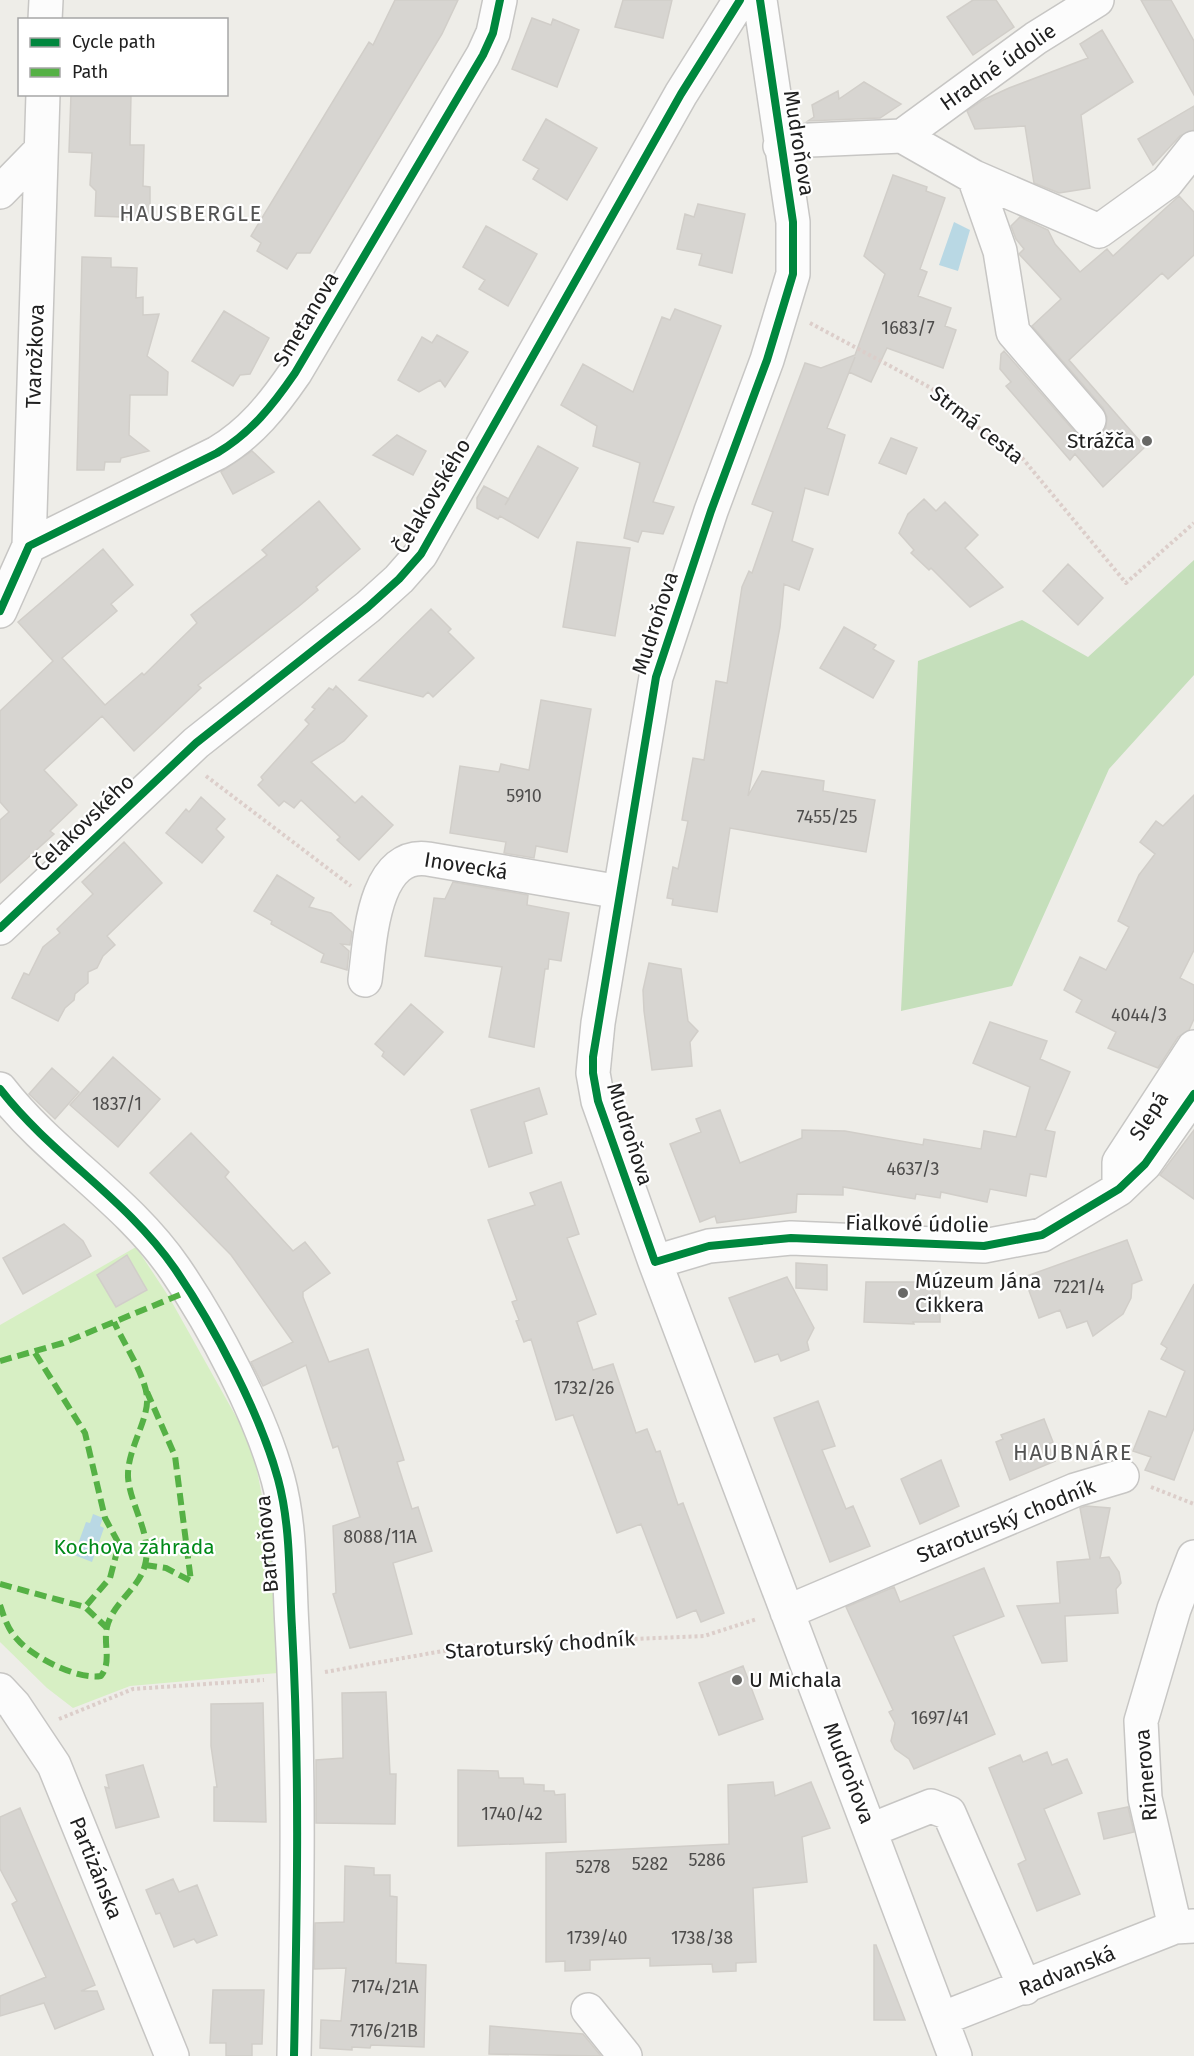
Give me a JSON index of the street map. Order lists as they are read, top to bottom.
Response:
{
  "streets": {
    "street": [
      "Hradné údolie",
      "Mudroňova",
      "Smetanova",
      "Tvarožkova",
      "Čelakovského",
      "Inovecká",
      "Slepá",
      "Fialkové údolie",
      "Staroturský chodník",
      "Bartoňova",
      "Riznerova",
      "Partizánska",
      "Radvanská"
    ],
    "path": ["Strmá cesta"]
  },
  "crossings": [
    ["Mudroňova", "Inovecká"],
    ["Mudroňova", "Fialkové údolie"],
    ["Mudroňova", "Staroturský chodník"],
    ["Mudroňova", "Radvanská"],
    ["Smetanova", "Tvarožkova"],
    ["Slepá", "Fialkové údolie"],
    ["Staroturský chodník", "Bartoňova"],
    ["Riznerova", "Radvanská"]
  ],
  "districts": ["HAUSBERGLE", "HAUBNÁRE"],
  "parks": ["Kochova záhrada"],
  "places": ["Strážča", "Múzeum Jána Cikkera", "U Michala"],
  "house_numbers": [
    "1683/7",
    "5910",
    "7455/25",
    "4044/3",
    "1837/1",
    "4637/3",
    "7221/4",
    "1732/26",
    "8088/11A",
    "1697/41",
    "1740/42",
    "5286",
    "5282",
    "5278",
    "1739/40",
    "1738/38",
    "7174/21A",
    "7176/21B"
  ],
  "legend": ["Cycle path", "Path"]
}
